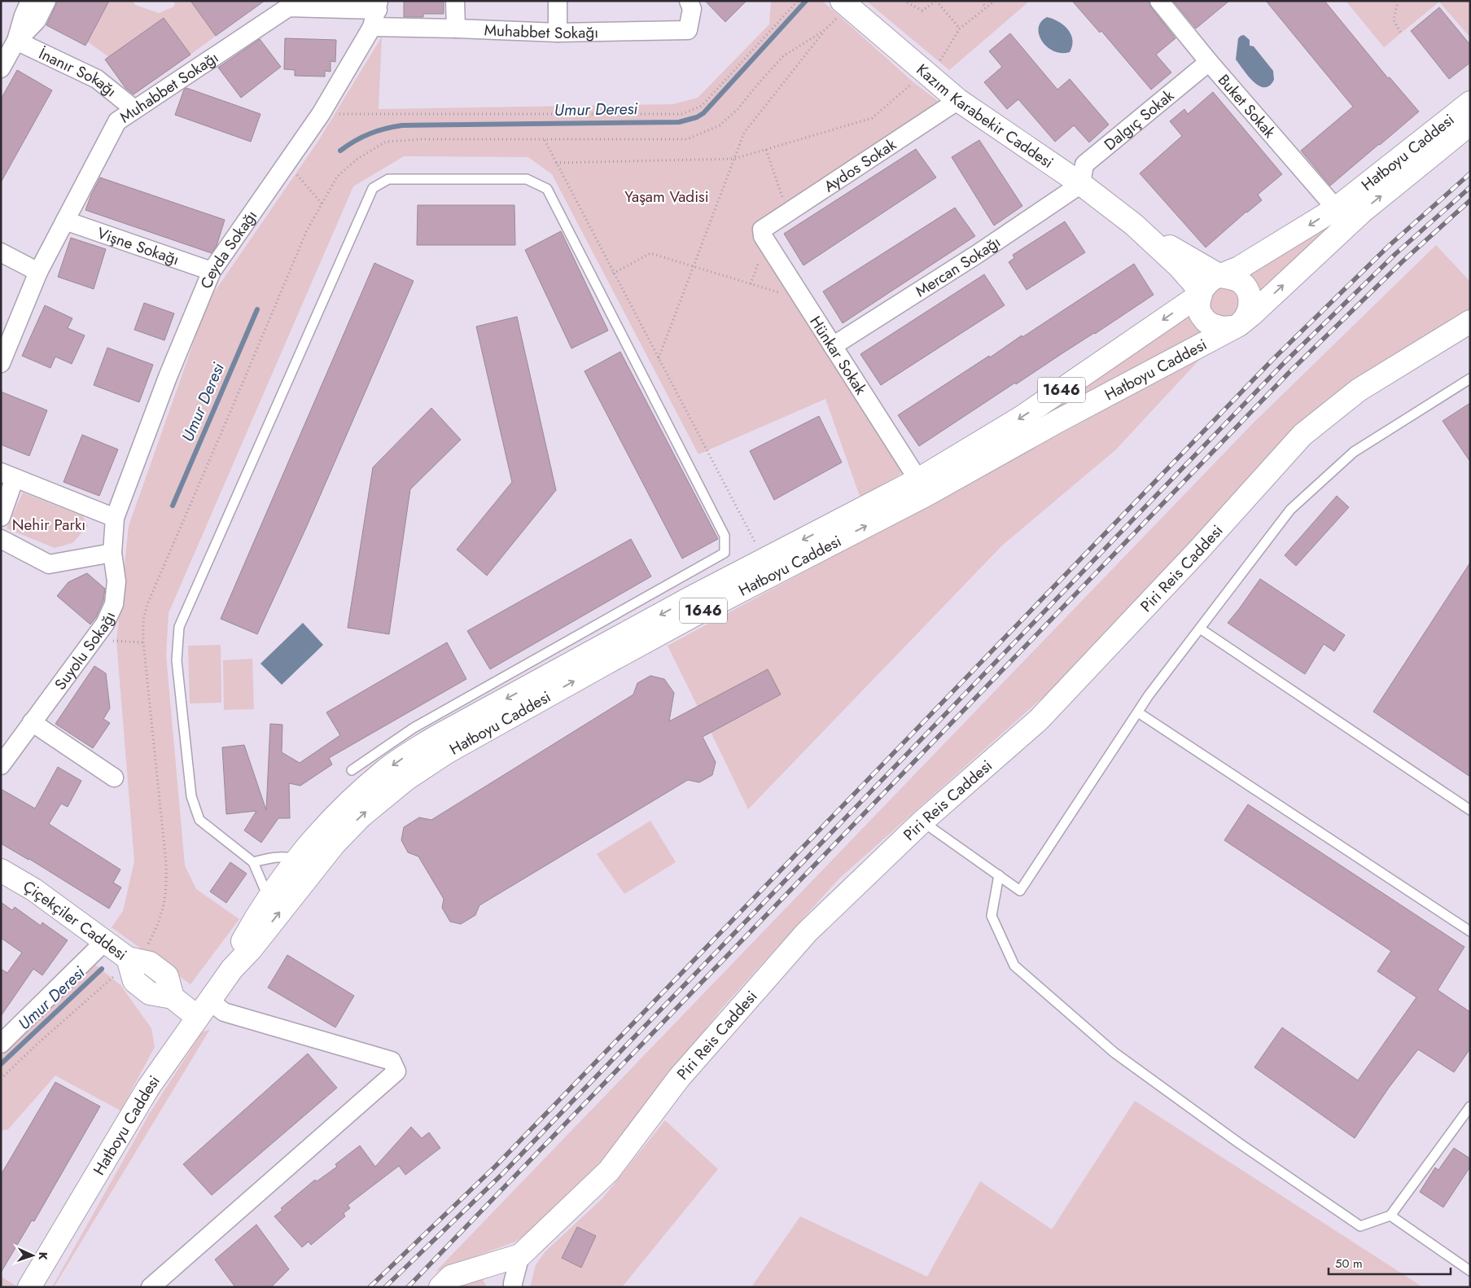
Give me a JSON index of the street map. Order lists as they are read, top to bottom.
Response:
{
  "streets": {
    "main road": [
      "Kazım Karabekir Caddesi",
      "Hatboyu Caddesi",
      "1646",
      "Piri Reis Caddesi",
      "Çiçekçiler Caddesi"
    ],
    "street": [
      "Muhabbet Sokağı",
      "İnanır Sokağı",
      "Buket Sokak",
      "Dalgıç Sokak",
      "Aydos Sokak",
      "Vişne Sokağı",
      "Ceyda Sokağı",
      "Mercan Sokağı",
      "Hünkar Sokak",
      "Suyolu Sokağı"
    ]
  },
  "crossings": [
    ["Muhabbet Sokağı", "İnanır Sokağı"],
    ["Muhabbet Sokağı", "Vişne Sokağı"],
    ["Muhabbet Sokağı", "Ceyda Sokağı"],
    ["Buket Sokak", "Dalgıç Sokak"],
    ["Buket Sokak", "Hatboyu Caddesi"],
    ["Kazım Karabekir Caddesi", "Dalgıç Sokak"],
    ["Kazım Karabekir Caddesi", "Aydos Sokak"],
    ["Kazım Karabekir Caddesi", "Mercan Sokağı"],
    ["Dalgıç Sokak", "Mercan Sokağı"],
    ["Hatboyu Caddesi", "Hünkar Sokak"],
    ["Hatboyu Caddesi", "Çiçekçiler Caddesi"],
    ["Aydos Sokak", "Hünkar Sokak"],
    ["Vişne Sokağı", "Ceyda Sokağı"],
    ["Ceyda Sokağı", "Suyolu Sokağı"],
    ["Mercan Sokağı", "Hünkar Sokak"]
  ],
  "water": ["Umur Deresi"],
  "parks": ["Yaşam Vadisi", "Nehir Parkı"],
  "scale_bar": "50 m",
  "north": "right"
}
